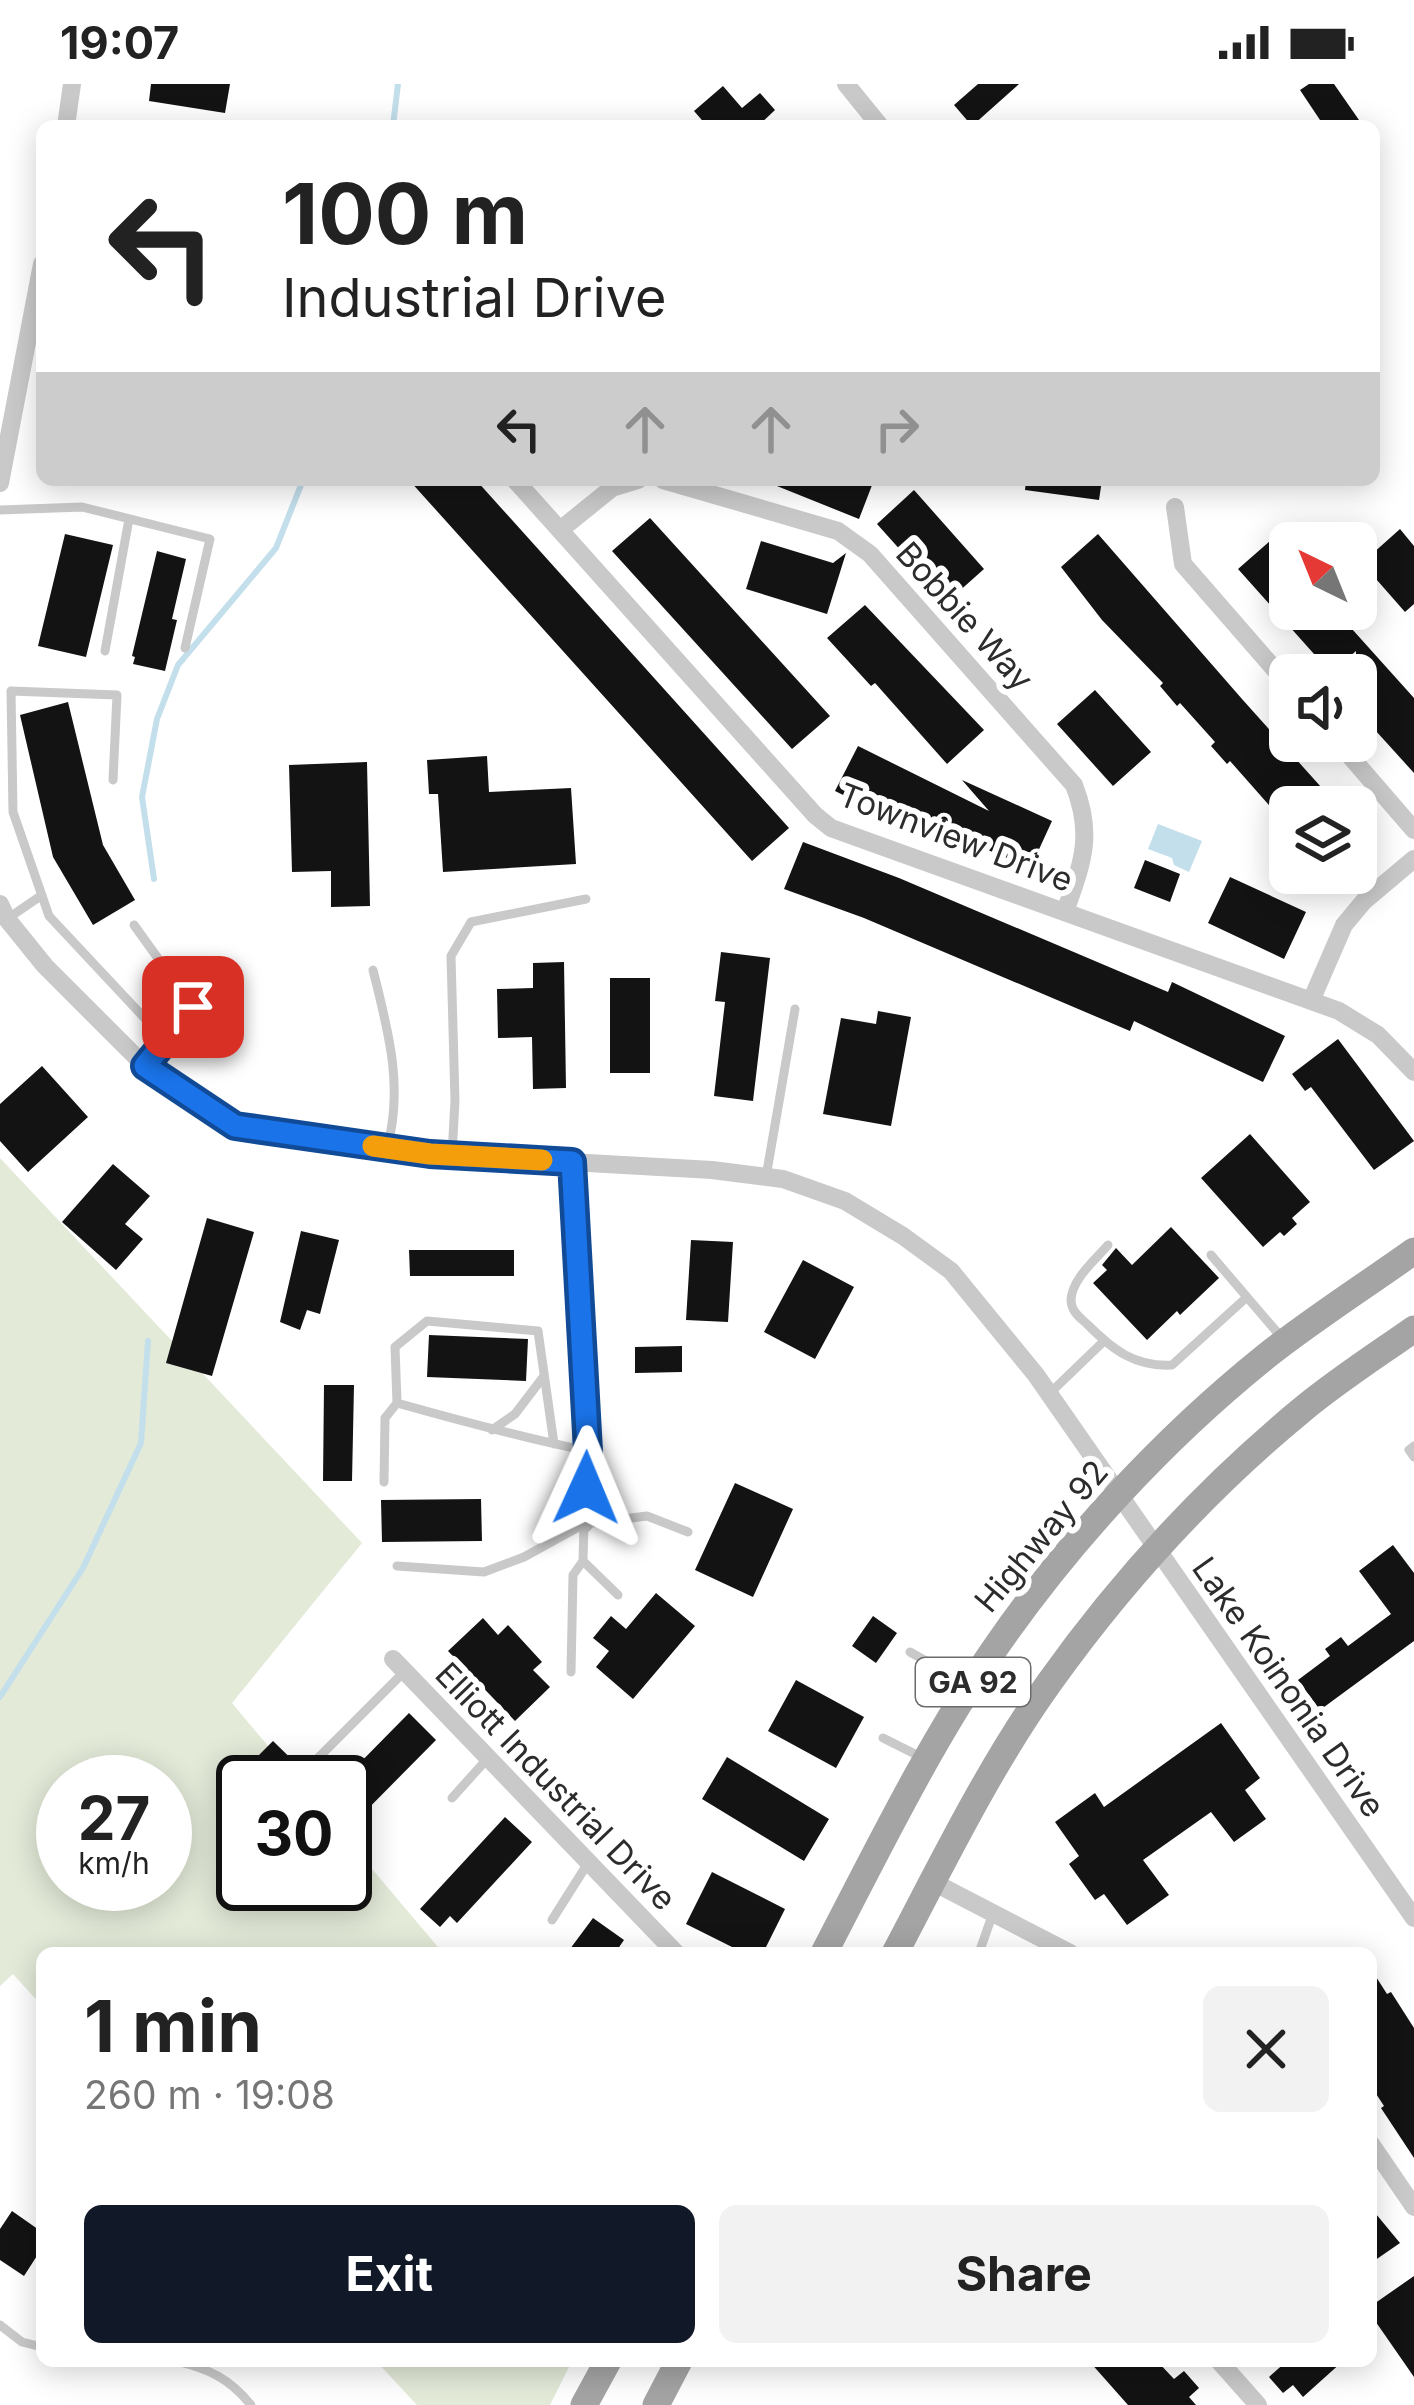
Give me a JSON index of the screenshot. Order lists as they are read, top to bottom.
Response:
{
  "streets": {
    "main road": ["Highway 92", "GA 92"],
    "street": [
      "Bobbie Way",
      "Townview Drive",
      "Lake Koinonia Drive",
      "Elliott Industrial Drive"
    ]
  },
  "crossings": [
    ["Bobbie Way", "Townview Drive"],
    ["Highway 92", "Lake Koinonia Drive"],
    ["GA 92", "Lake Koinonia Drive"]
  ],
  "north": "top left",
  "page": {
    "status": "19:07",
    "turn": ["100 m", "Industrial Drive"],
    "speed": "27 km/h",
    "limit": "30",
    "heading": ["1 min", "260 m · 19:08"],
    "buttons": ["Exit", "Share"]
  }
}
